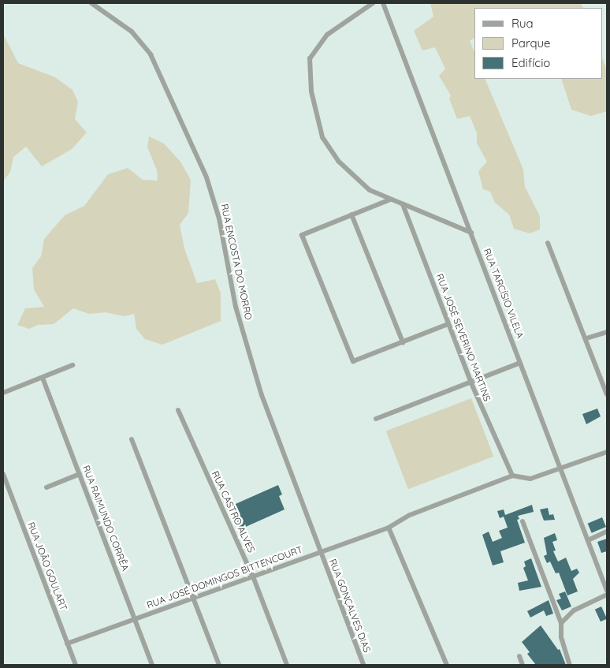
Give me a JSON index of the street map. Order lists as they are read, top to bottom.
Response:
{
  "streets": {
    "street": [
      "RUA ENCOSTA DO MORRO",
      "RUA TARCÍSIO VILELA",
      "RUA JOSÉ SEVERINO MARTINS",
      "RUA CASTRO ALVES",
      "RUA RAIMUNDO CORRÊA",
      "RUA JOÃO GOULART",
      "RUA JOSÉ DOMINGOS BITTENCOURT",
      "RUA GONÇALVES DIAS"
    ]
  },
  "crossings": [
    ["RUA ENCOSTA DO MORRO", "RUA JOSÉ DOMINGOS BITTENCOURT"],
    ["RUA ENCOSTA DO MORRO", "RUA GONÇALVES DIAS"],
    ["RUA JOSÉ SEVERINO MARTINS", "RUA JOSÉ DOMINGOS BITTENCOURT"],
    ["RUA CASTRO ALVES", "RUA JOSÉ DOMINGOS BITTENCOURT"],
    ["RUA RAIMUNDO CORRÊA", "RUA JOSÉ DOMINGOS BITTENCOURT"],
    ["RUA JOÃO GOULART", "RUA JOSÉ DOMINGOS BITTENCOURT"],
    ["RUA JOSÉ DOMINGOS BITTENCOURT", "RUA GONÇALVES DIAS"]
  ],
  "legend": ["Rua", "Parque", "Edifício"]
}
